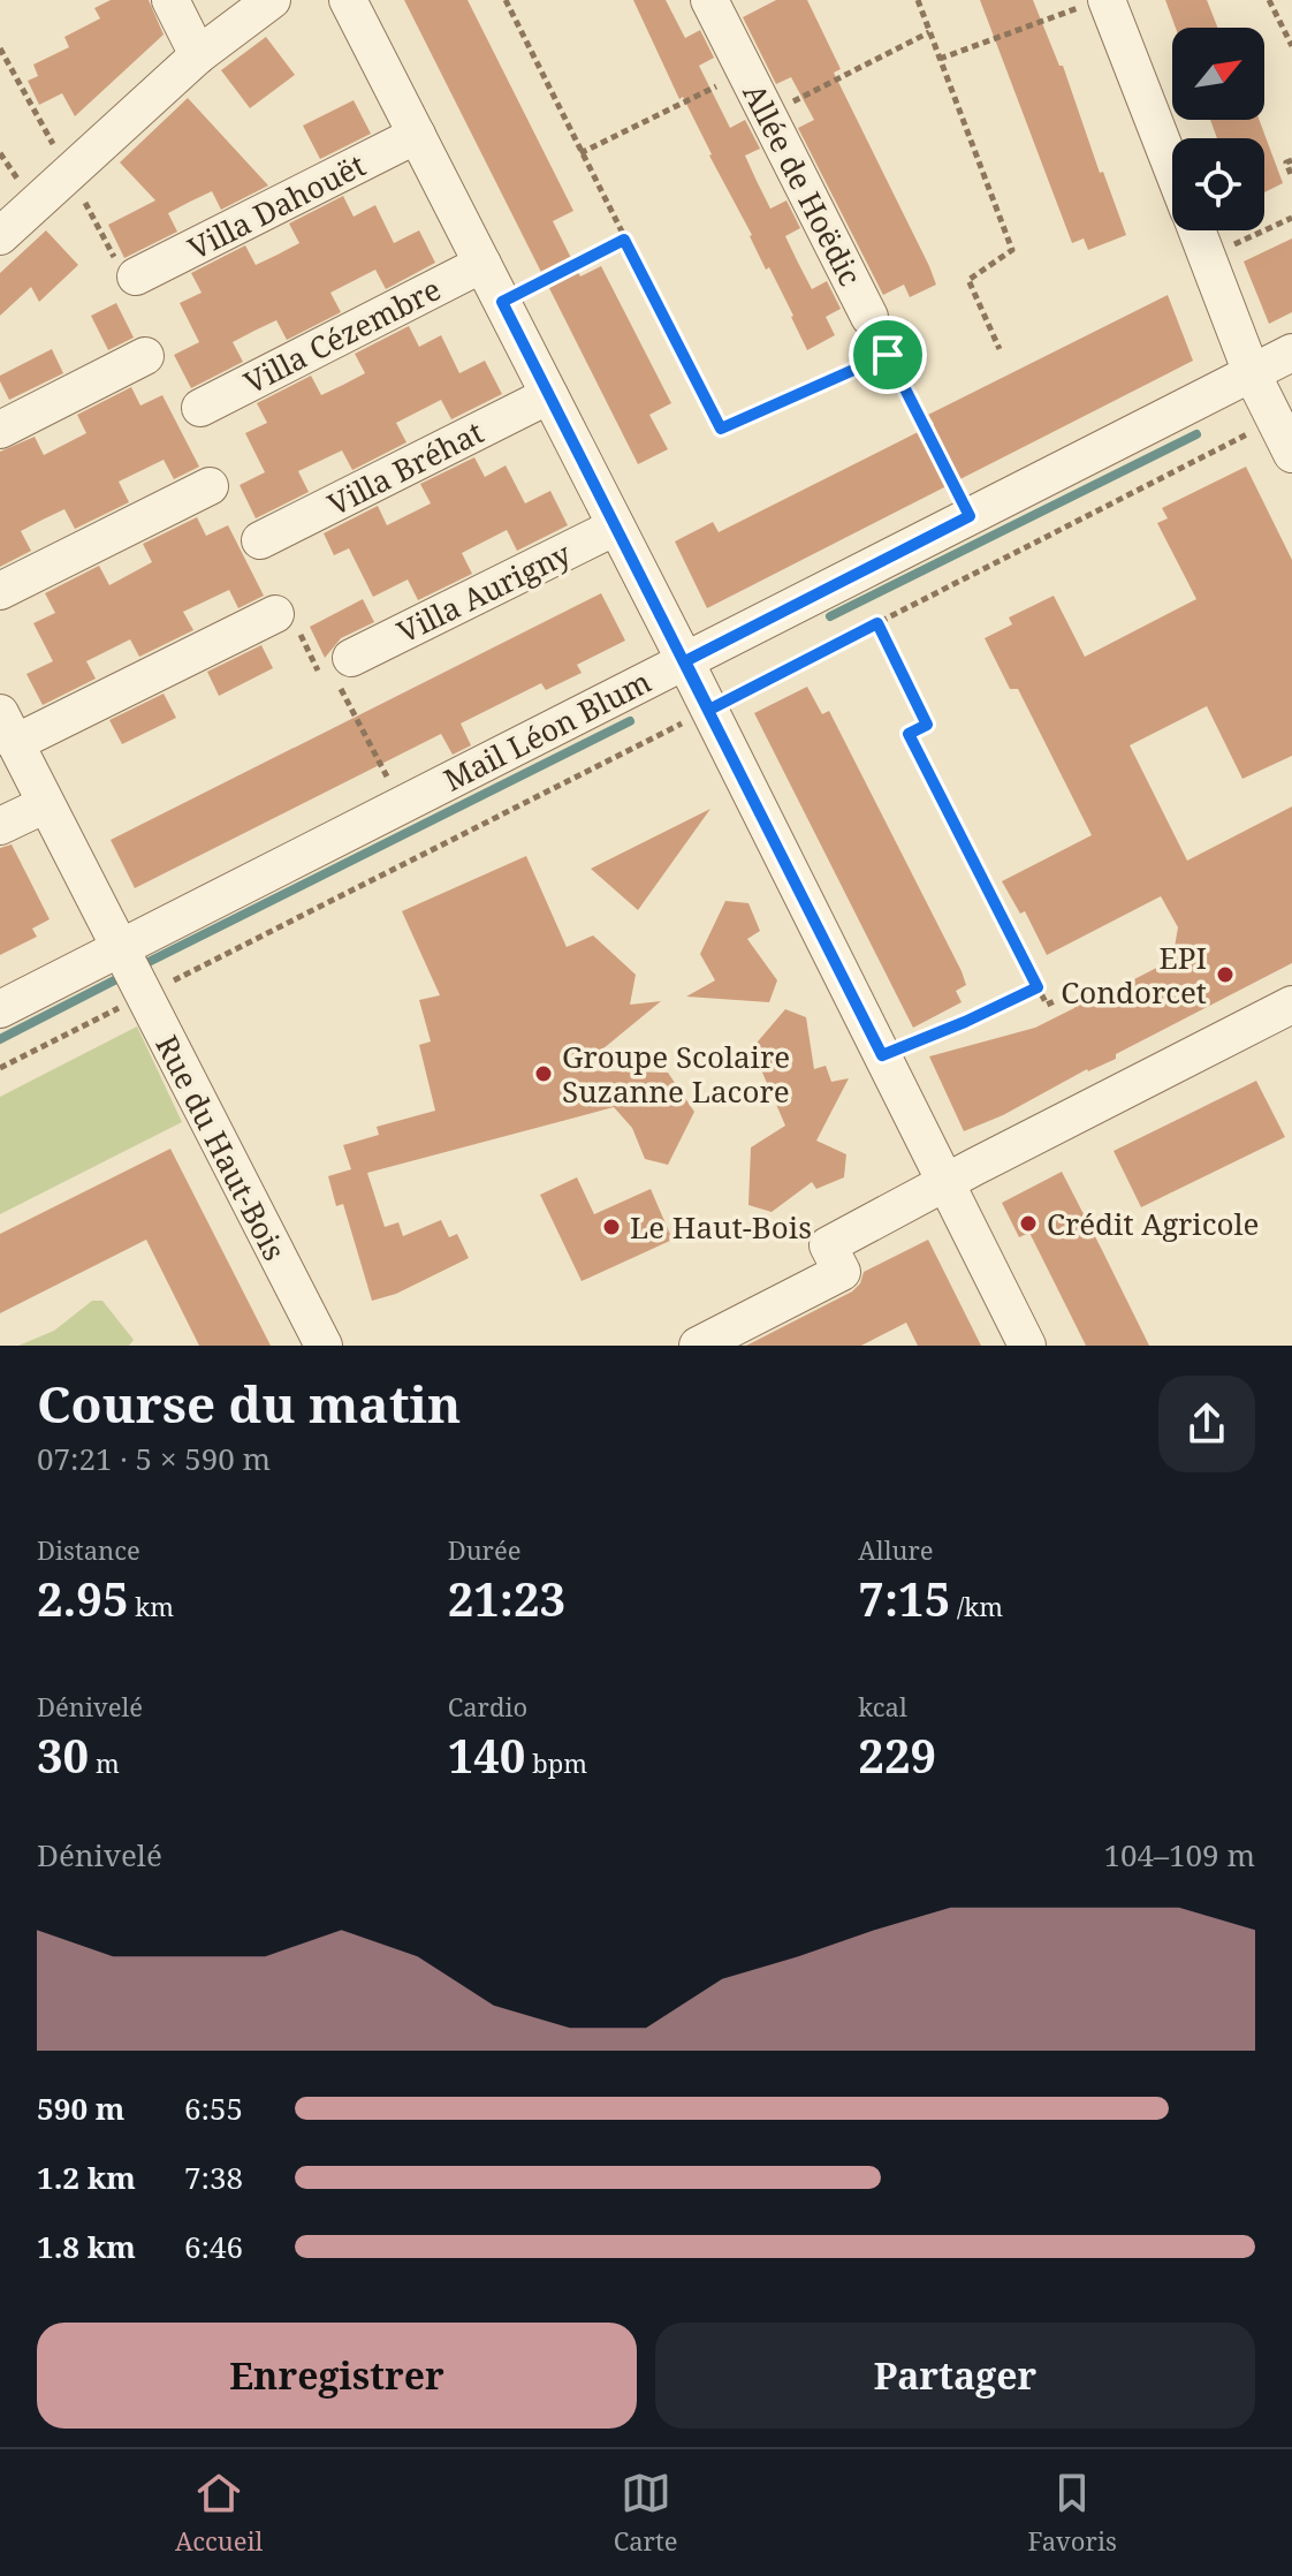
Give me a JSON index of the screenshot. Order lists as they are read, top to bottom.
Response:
{
  "streets": {
    "street": [
      "Allée de Hoëdic",
      "Villa Dahouët",
      "Villa Cézembre",
      "Villa Bréhat",
      "Villa Aurigny",
      "Mail Léon Blum",
      "Rue du Haut-Bois"
    ]
  },
  "crossings": [
    ["Allée de Hoëdic", "Mail Léon Blum"],
    ["Mail Léon Blum", "Rue du Haut-Bois"]
  ],
  "places": [
    "EPI Condorcet",
    "Groupe Scolaire Suzanne Lacore",
    "Crédit Agricole",
    "Le Haut-Bois"
  ],
  "north": "top right",
  "page": {
    "heading": ["Course du matin", "07:21 · 5 × 590 m"],
    "stats": [
      ["Distance", "2.95 km"],
      ["Durée", "21:23"],
      ["Allure", "7:15 /km"],
      ["Dénivelé", "30 m"],
      ["Cardio", "140 bpm"],
      ["kcal", "229"]
    ],
    "chart": ["Dénivelé", "104–109 m"],
    "list": [
      {
        "name": "590 m",
        "note": "6:55"
      },
      {
        "name": "1.2 km",
        "note": "7:38"
      },
      {
        "name": "1.8 km",
        "note": "6:46"
      }
    ],
    "buttons": ["Enregistrer", "Partager"],
    "tabs": ["Accueil", "Carte", "Favoris"]
  }
}
